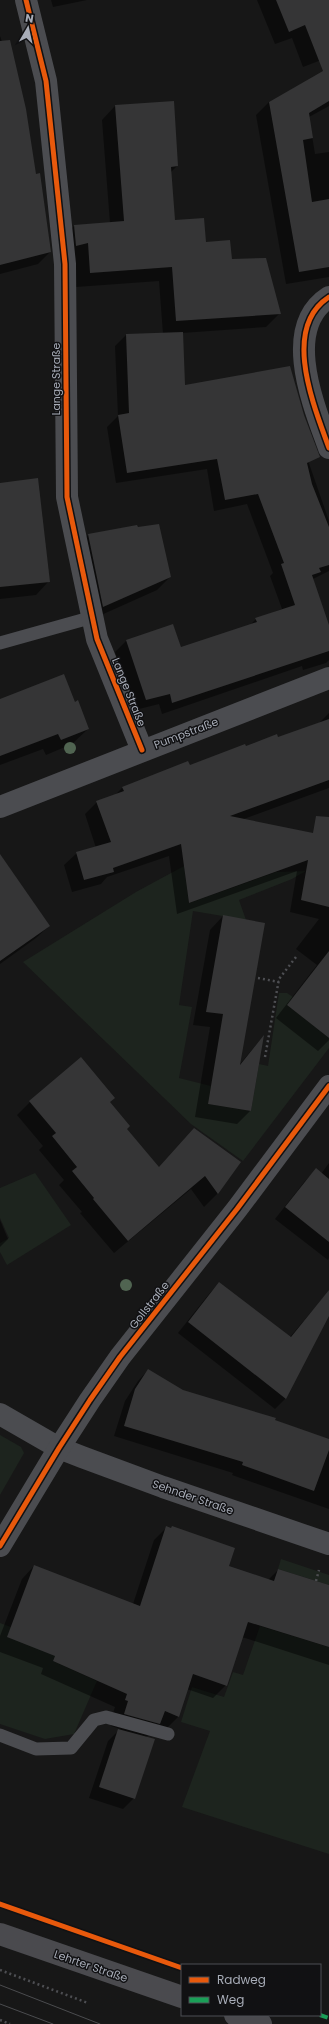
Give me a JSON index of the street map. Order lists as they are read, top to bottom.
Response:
{
  "streets": {
    "main road": ["Lehrter Straße"],
    "street": [
      "Lange Straße",
      "Pumpstraße",
      "Gollstraße",
      "Sehnder Straße"
    ]
  },
  "crossings": [
    ["Lange Straße", "Pumpstraße"],
    ["Gollstraße", "Sehnder Straße"]
  ],
  "legend": ["Radweg", "Weg"],
  "north": "top"
}
